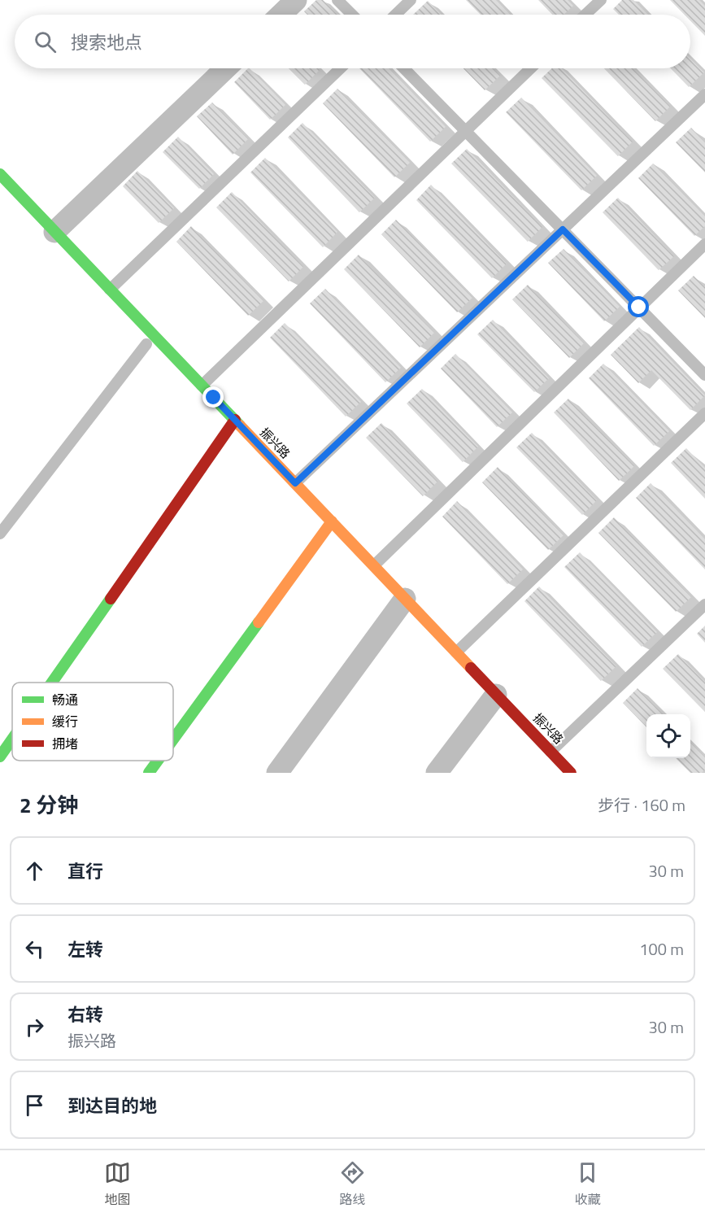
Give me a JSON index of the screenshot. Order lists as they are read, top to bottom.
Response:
{
  "streets": {
    "street": ["振兴路"]
  },
  "legend": ["畅通", "缓行", "拥堵"],
  "page": {
    "search": "搜索地点",
    "heading": ["2 分钟", "步行 · 160 m"],
    "list": [
      ["直行", "30 m"],
      ["左转", "100 m"],
      ["右转", "振兴路", "30 m"],
      "到达目的地"
    ],
    "nav": ["地图", "路线", "收藏"]
  }
}
